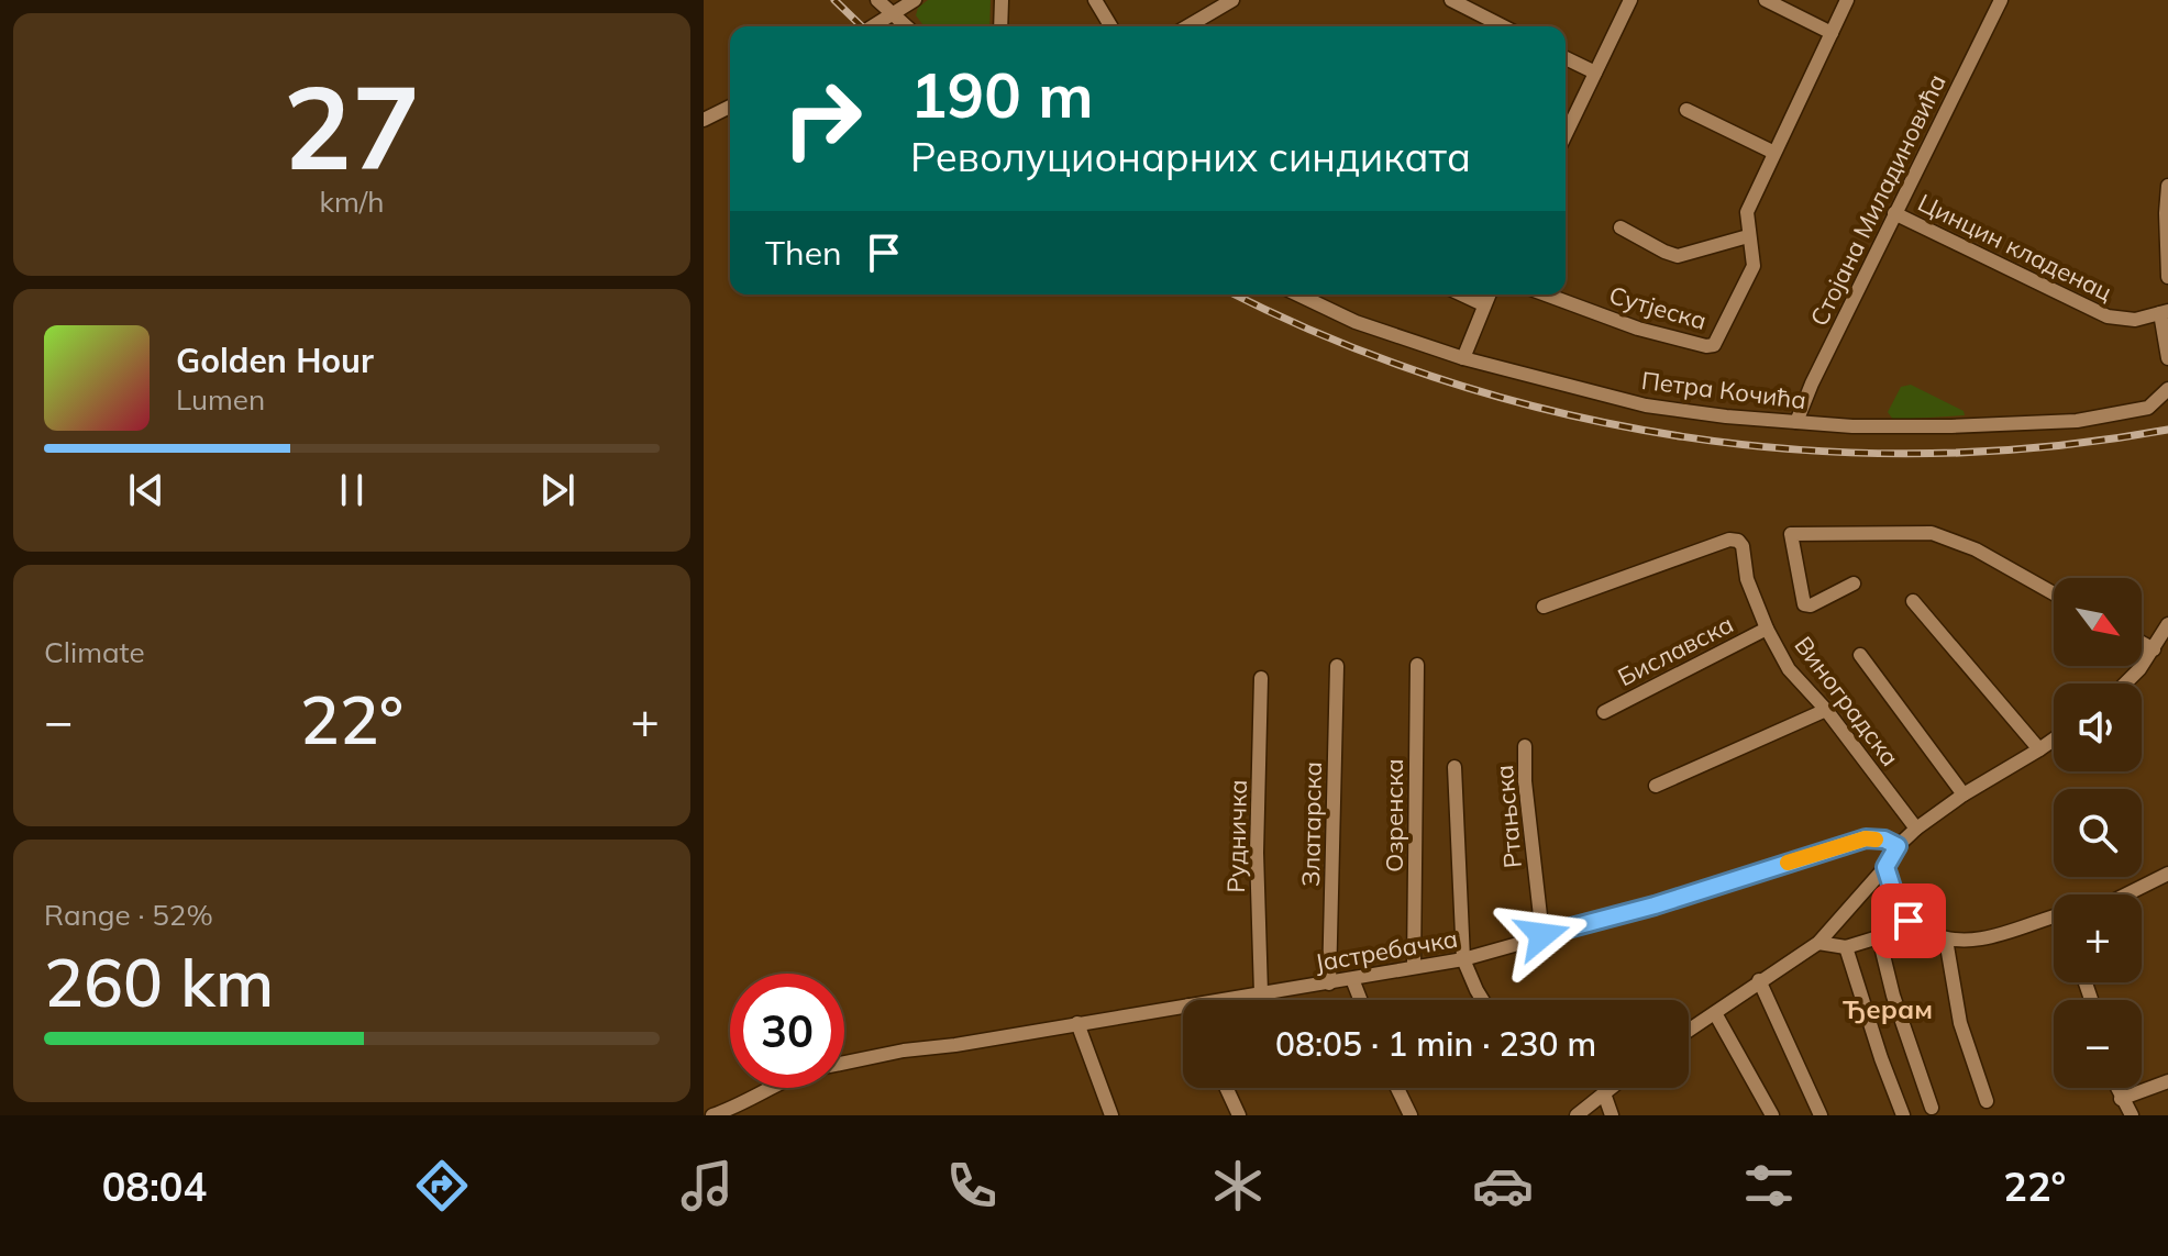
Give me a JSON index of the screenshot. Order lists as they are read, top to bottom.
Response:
{
  "streets": {
    "street": [
      "Стојана Миладиновића",
      "Цинцин кладенац",
      "Сутјеска",
      "Петра Кочића",
      "Биславска",
      "Виноградска",
      "Озренска",
      "Ртањска",
      "Златарска",
      "Рудничка",
      "Јастребачка"
    ]
  },
  "crossings": [
    ["Стојана Миладиновића", "Цинцин кладенац"],
    ["Стојана Миладиновића", "Петра Кочића"],
    ["Биславска", "Виноградска"],
    ["Озренска", "Јастребачка"],
    ["Ртањска", "Јастребачка"],
    ["Златарска", "Јастребачка"],
    ["Рудничка", "Јастребачка"]
  ],
  "districts": ["Ђерам"],
  "north": "bottom right",
  "page": {
    "tile": [
      ["27", "km/h"],
      "Climate",
      ["Range · 52%", "260 km"]
    ],
    "turn": ["190 m", "Револуционарних синдиката"],
    "then": "Then",
    "song": ["Golden Hour", "Lumen"],
    "map_buttons": ["+", "−"],
    "heat": ["−", "22°", "+"],
    "limit": "30",
    "trip": "08:05 · 1 min · 230 m",
    "tabs": ["08:04", "22°"]
  }
}
